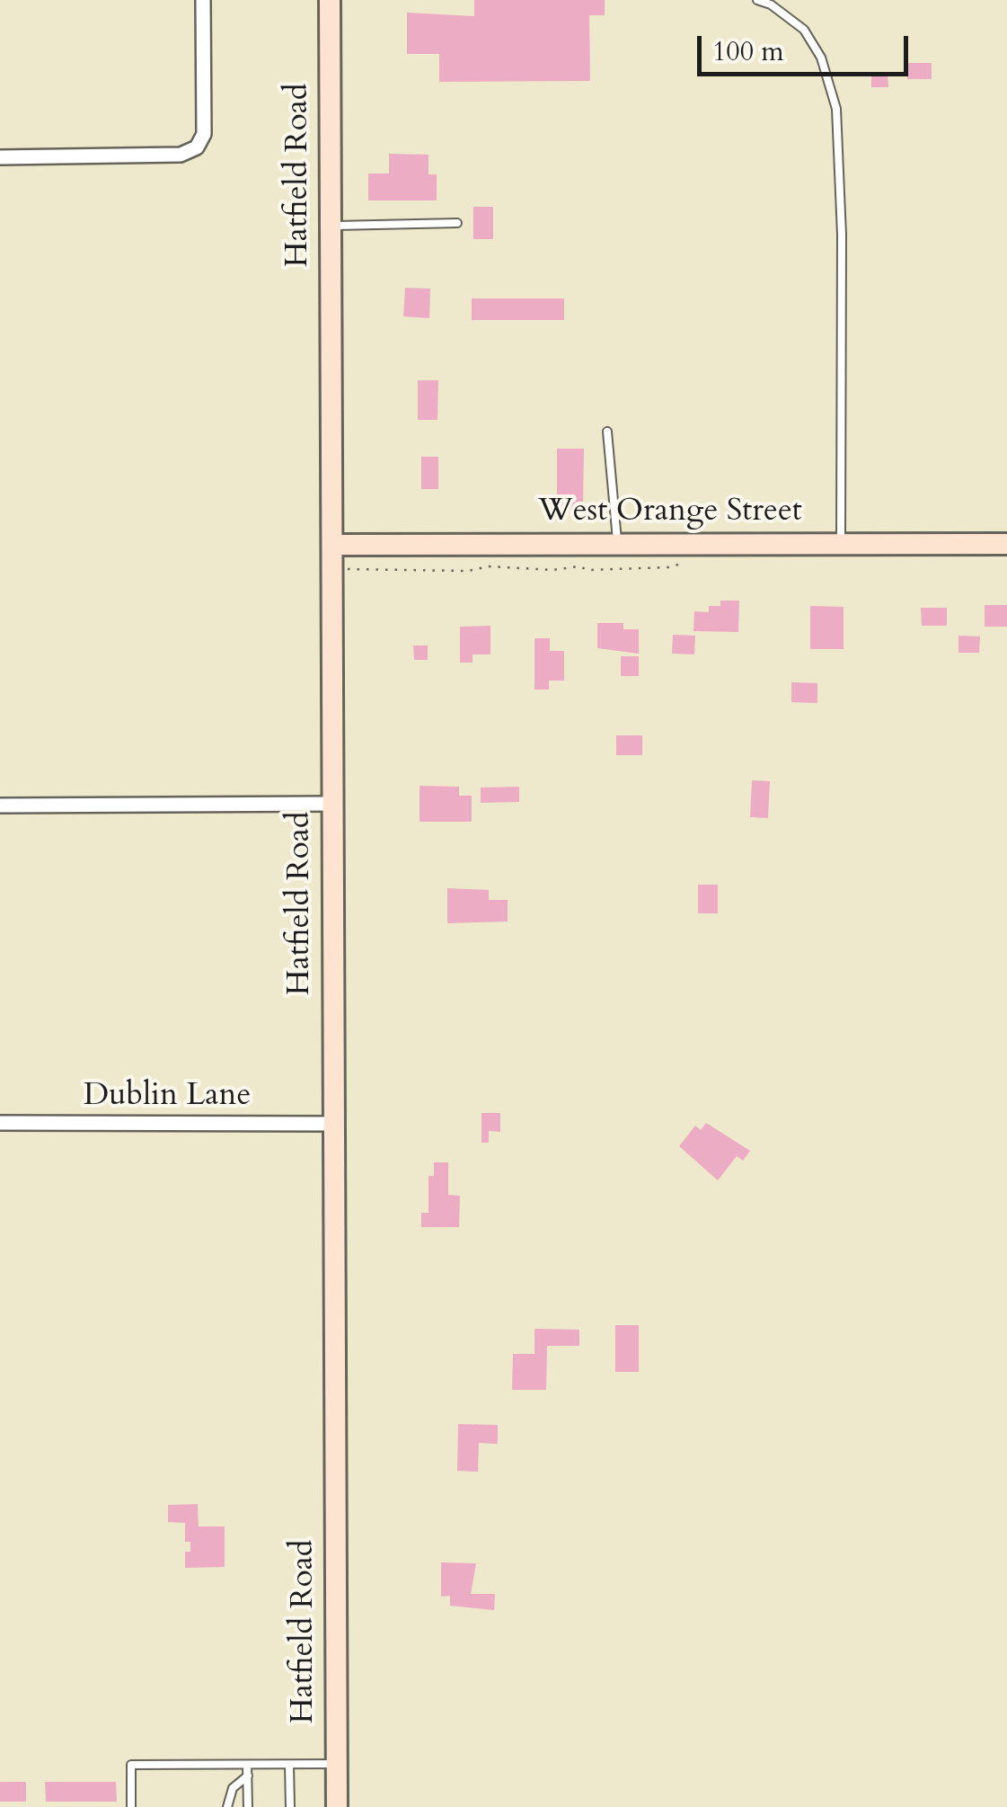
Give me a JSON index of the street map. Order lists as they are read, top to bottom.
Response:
{
  "streets": {
    "street": ["Hatfield Road", "West Orange Street", "Dublin Lane"]
  },
  "crossings": [
    ["Hatfield Road", "West Orange Street"],
    ["Hatfield Road", "Dublin Lane"]
  ],
  "scale_bar": "100 m"
}
